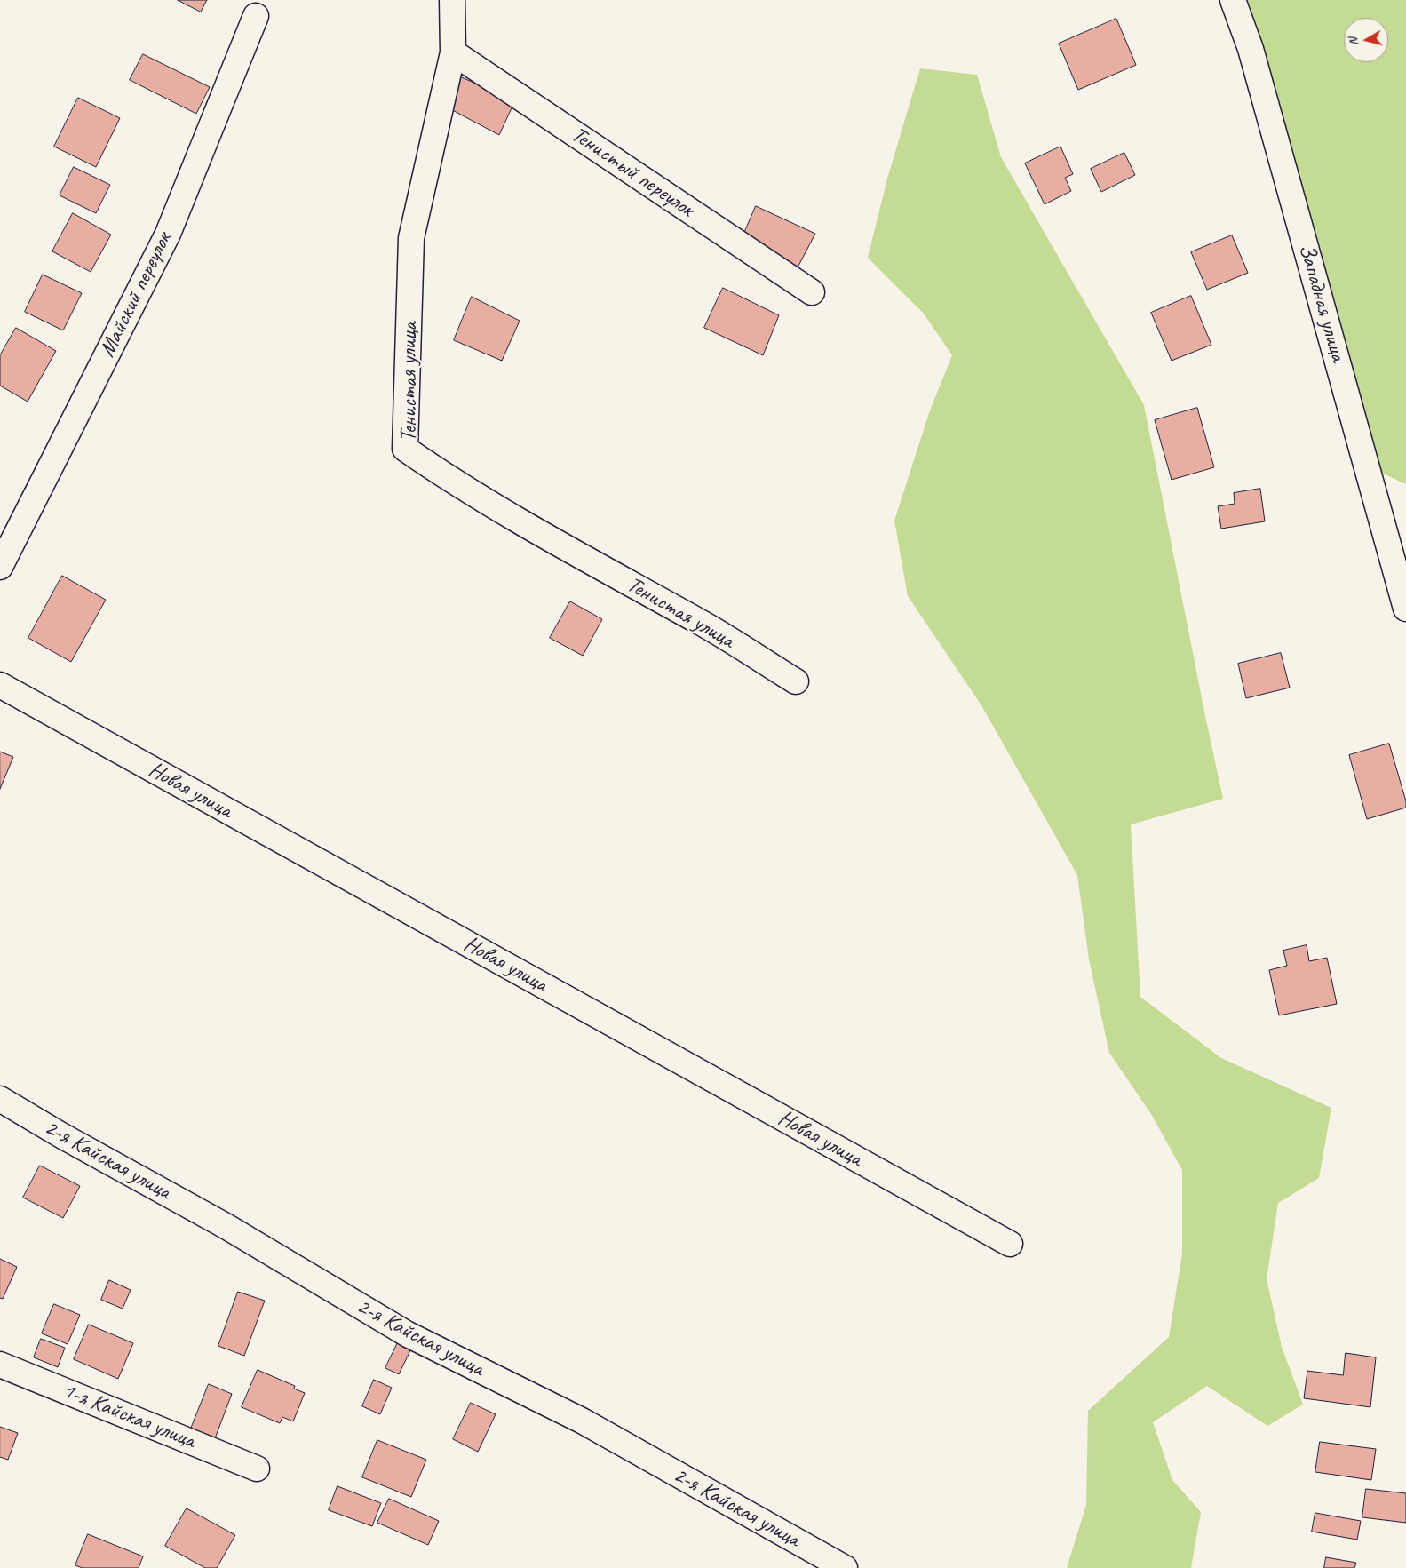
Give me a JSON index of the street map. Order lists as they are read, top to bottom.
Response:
{
  "streets": {
    "street": [
      "Тенистый переулок",
      "Майский переулок",
      "Западная улица",
      "Тенистая улица",
      "Новая улица",
      "2-я Кайская улица",
      "1-я Кайская улица"
    ]
  },
  "crossings": [
    ["Тенистый переулок", "Тенистая улица"]
  ],
  "north": "left"
}
